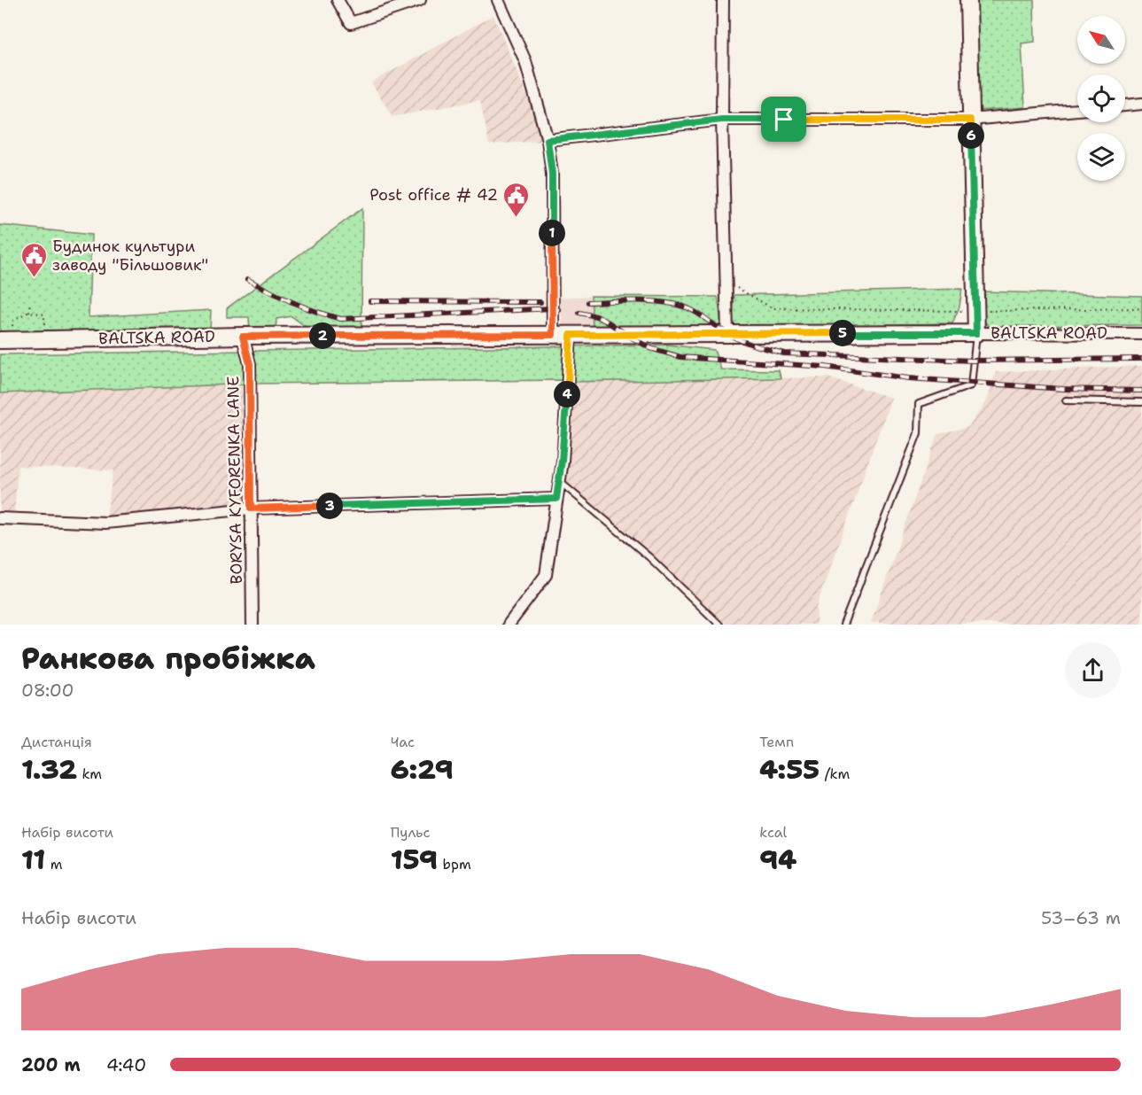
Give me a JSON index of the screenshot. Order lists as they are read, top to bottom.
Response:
{
  "streets": {
    "main road": ["BALTSKA ROAD"],
    "street": ["BORYSA KYFORENKA LANE"]
  },
  "crossings": [
    ["BALTSKA ROAD", "BORYSA KYFORENKA LANE"]
  ],
  "places": {
    "public building": ["Post office # 42", "Будинок культури заводу \"Більшовик\""]
  },
  "north": "top left",
  "page": {
    "pins": [
      "6",
      "1",
      "5",
      "2",
      "4",
      "3"
    ],
    "heading": ["Ранкова пробіжка", "08:00"],
    "stats": [
      ["Дистанція", "1.32 km"],
      ["Час", "6:29"],
      ["Темп", "4:55 /km"],
      ["Набір висоти", "11 m"],
      ["Пульс", "159 bpm"],
      ["kcal", "94"]
    ],
    "chart": ["Набір висоти", "53–63 m"],
    "list": [
      {
        "name": "200 m",
        "note": "4:40"
      }
    ]
  }
}
